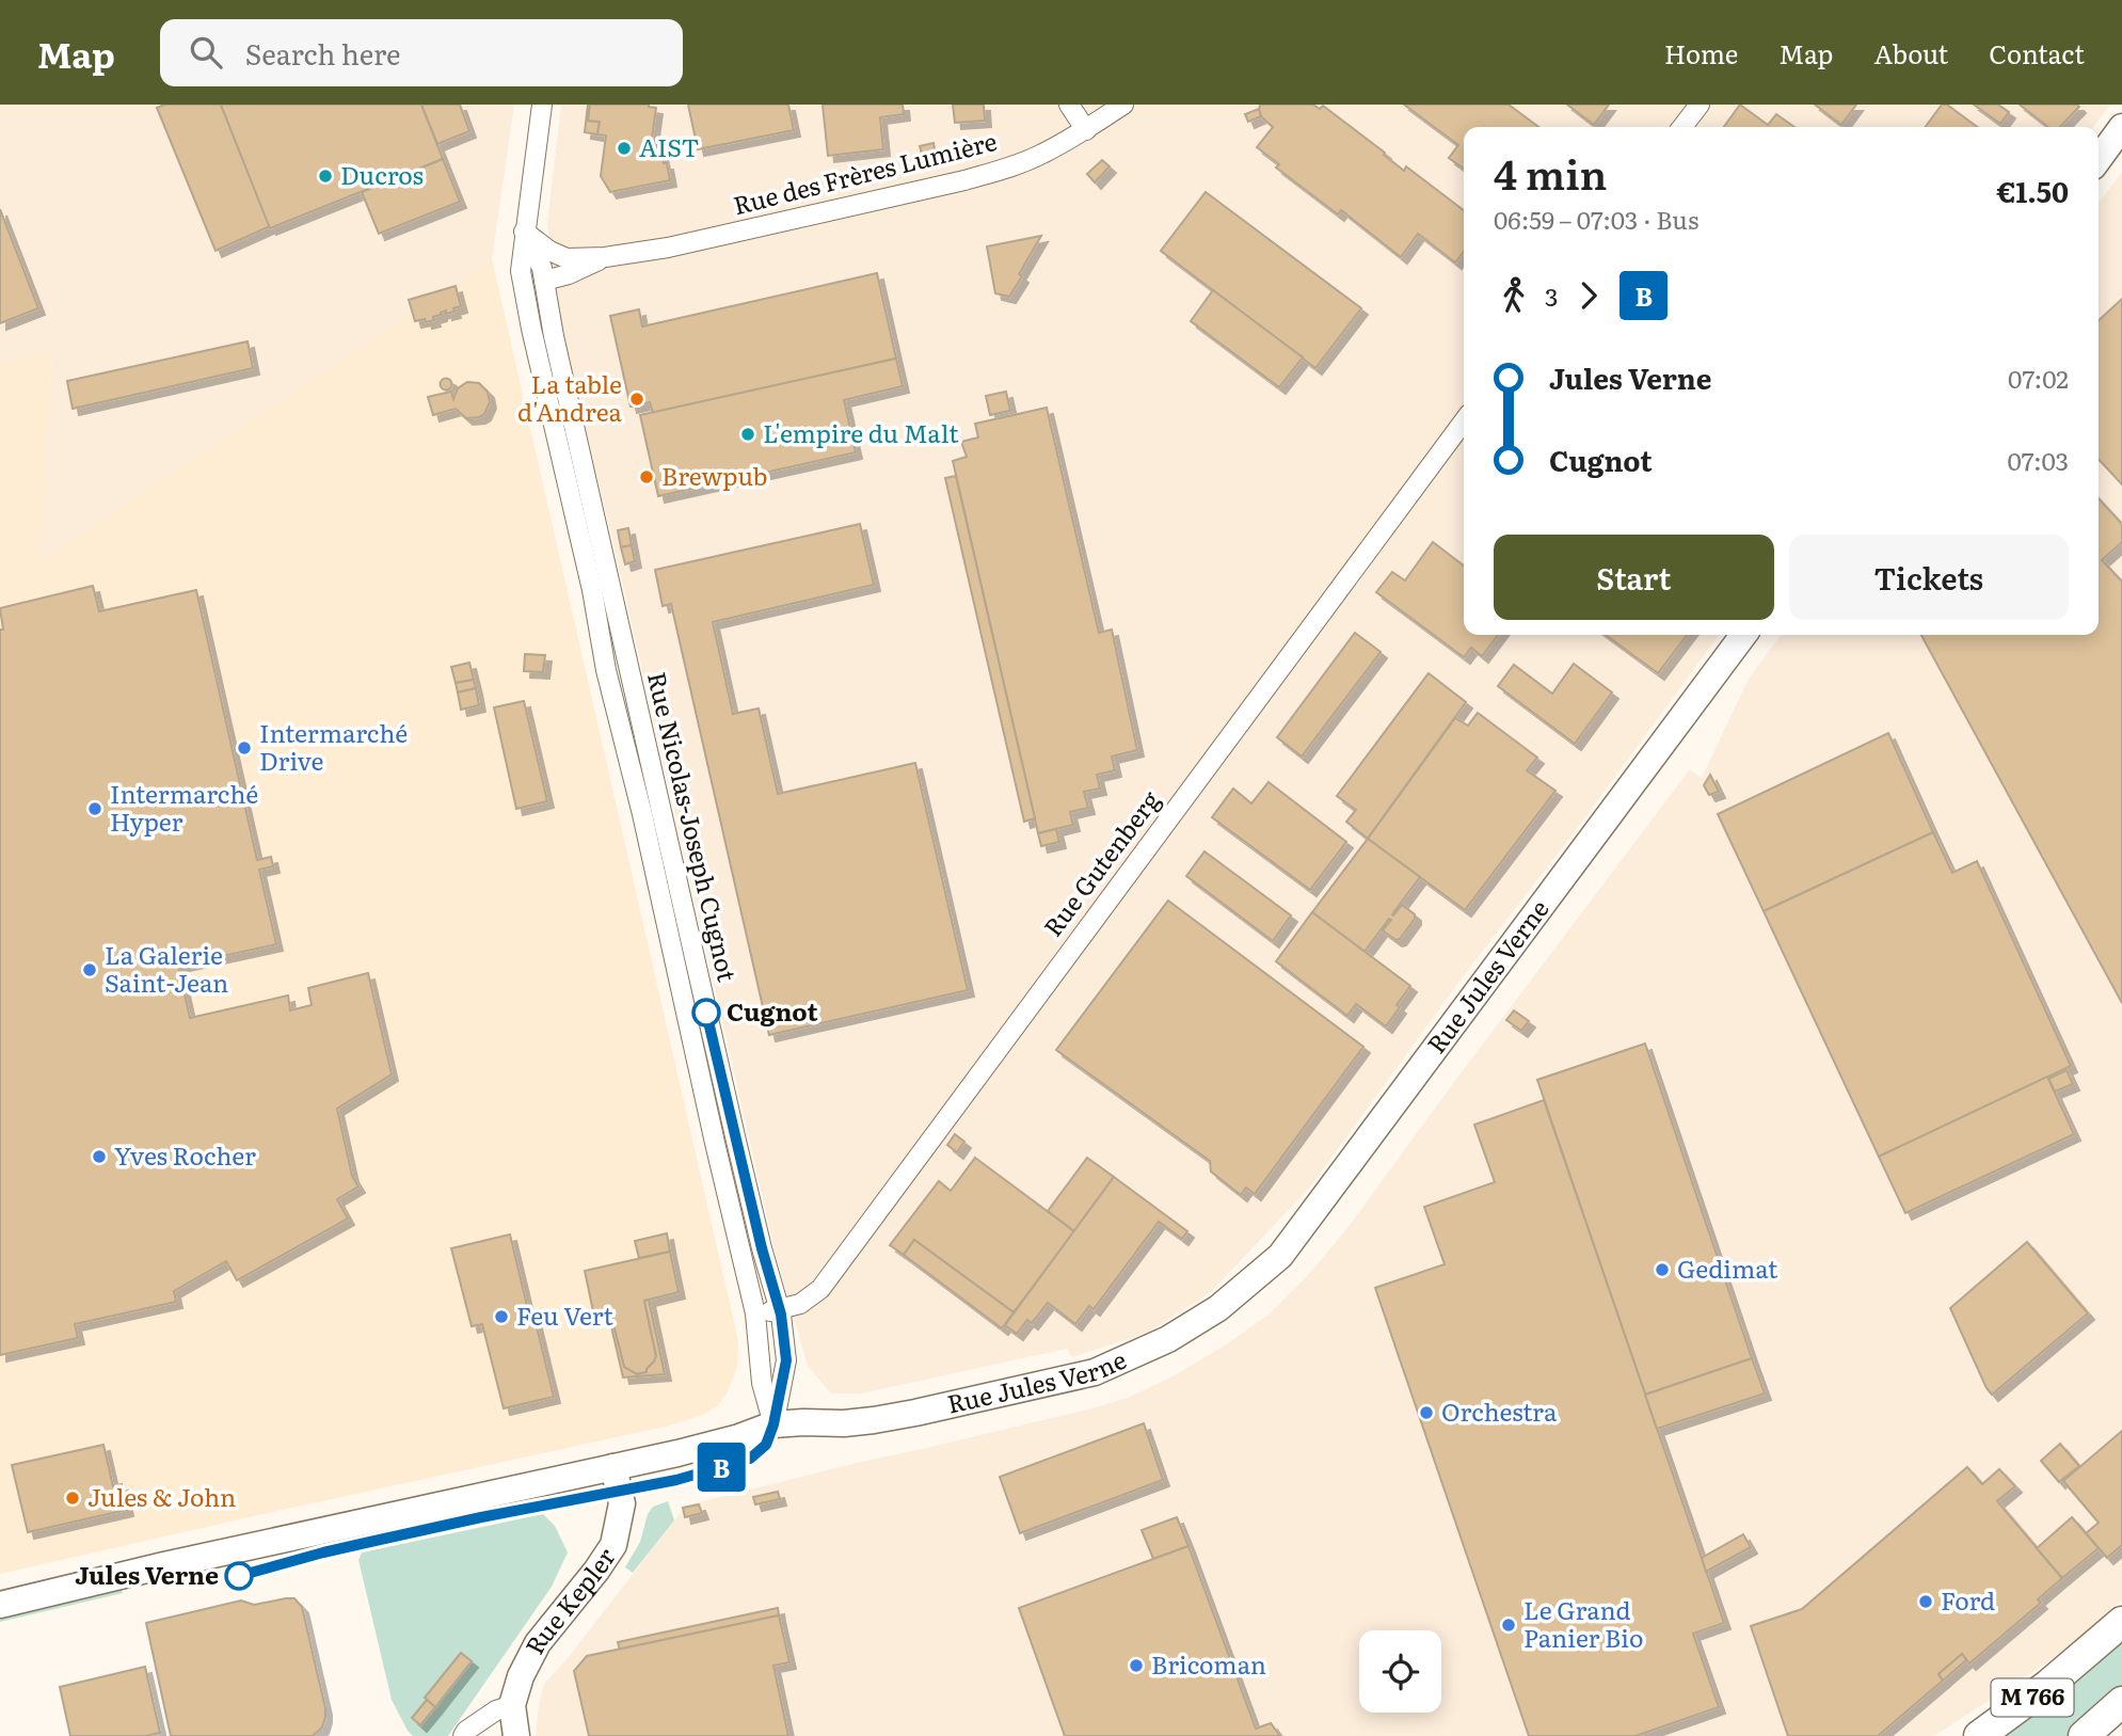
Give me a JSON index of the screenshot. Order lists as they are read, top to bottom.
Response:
{
  "streets": {
    "main road": ["Rue Jules Verne", "Rue Kepler", "M 766"],
    "street": ["Rue des Frères Lumière", "Rue Nicolas-Joseph Cugnot", "Rue Gutenberg"]
  },
  "crossings": [
    ["Rue des Frères Lumière", "Rue Nicolas-Joseph Cugnot"],
    ["Rue Nicolas-Joseph Cugnot", "Rue Gutenberg"],
    ["Rue Nicolas-Joseph Cugnot", "Rue Jules Verne"],
    ["Rue Jules Verne", "Rue Kepler"]
  ],
  "places": [
    "AIST",
    "Ducros",
    "La table d'Andrea",
    "L'empire du Malt",
    "Brewpub",
    "Intermarché Drive",
    "Intermarché Hyper",
    "La Galerie Saint-Jean",
    "Cugnot",
    "Yves Rocher",
    "Gedimat",
    "Feu Vert",
    "Orchestra",
    "Jules & John",
    "Jules Verne",
    "Ford",
    "Le Grand Panier Bio",
    "Bricoman"
  ],
  "lines": ["bus line B"],
  "page": {
    "header": "Map",
    "search": "Search here",
    "nav": [
      "Home",
      "Map",
      "About",
      "Contact"
    ],
    "on_map": "B",
    "heading": ["4 min", "06:59 – 07:03 · Bus", "€1.50"],
    "legs": ["3", "B"],
    "list": [
      {
        "name": "Jules Verne",
        "value": "07:02"
      },
      {
        "name": "Cugnot",
        "value": "07:03"
      }
    ],
    "buttons": ["Start", "Tickets"]
  }
}
